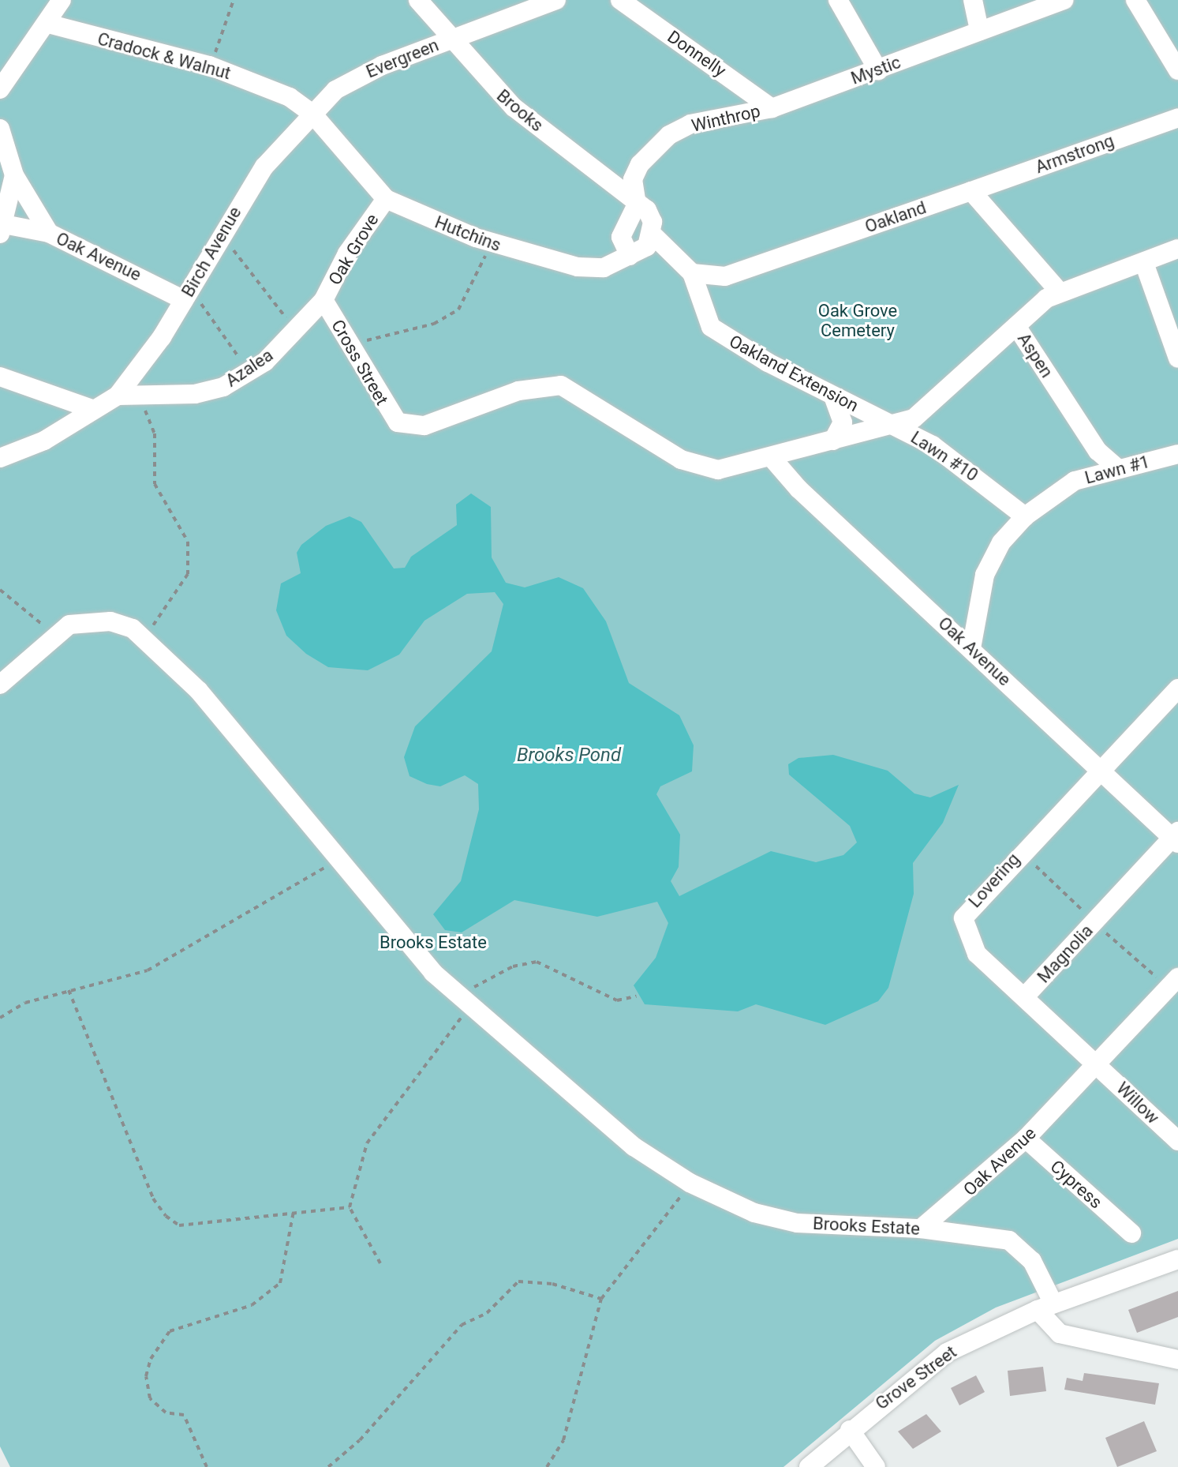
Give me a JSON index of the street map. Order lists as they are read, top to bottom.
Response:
{
  "streets": {
    "street": [
      "Donnelly",
      "Cradock & Walnut",
      "Evergreen",
      "Mystic",
      "Brooks",
      "Winthrop",
      "Armstrong",
      "Oakland",
      "Hutchins",
      "Oak Grove",
      "Birch Avenue",
      "Oak Avenue",
      "Aspen",
      "Cross Street",
      "Azalea",
      "Oakland Extension",
      "Lawn #10",
      "Lawn #1",
      "Lovering",
      "Magnolia",
      "Willow",
      "Cypress",
      "Brooks Estate",
      "Grove Street"
    ]
  },
  "crossings": [
    ["Donnelly", "Mystic"],
    ["Donnelly", "Winthrop"],
    ["Cradock & Walnut", "Evergreen"],
    ["Cradock & Walnut", "Hutchins"],
    ["Cradock & Walnut", "Birch Avenue"],
    ["Evergreen", "Brooks"],
    ["Evergreen", "Hutchins"],
    ["Evergreen", "Birch Avenue"],
    ["Mystic", "Winthrop"],
    ["Brooks", "Winthrop"],
    ["Winthrop", "Oakland"],
    ["Winthrop", "Hutchins"],
    ["Winthrop", "Oakland Extension"],
    ["Armstrong", "Oakland"],
    ["Oakland", "Oakland Extension"],
    ["Hutchins", "Oak Grove"],
    ["Hutchins", "Birch Avenue"],
    ["Oak Grove", "Cross Street"],
    ["Oak Grove", "Azalea"],
    ["Birch Avenue", "Oak Avenue"],
    ["Birch Avenue", "Azalea"],
    ["Oak Avenue", "Cross Street"],
    ["Oak Avenue", "Lawn #1"],
    ["Oak Avenue", "Lovering"],
    ["Oak Avenue", "Magnolia"],
    ["Oak Avenue", "Willow"],
    ["Oak Avenue", "Cypress"],
    ["Oak Avenue", "Brooks Estate"],
    ["Aspen", "Lawn #10"],
    ["Aspen", "Lawn #1"],
    ["Cross Street", "Azalea"],
    ["Oakland Extension", "Lawn #10"],
    ["Lawn #10", "Lawn #1"],
    ["Lovering", "Magnolia"],
    ["Magnolia", "Willow"],
    ["Brooks Estate", "Grove Street"]
  ],
  "water": ["Brooks Pond"],
  "parks": ["Oak Grove Cemetery", "Brooks Estate"]
}
